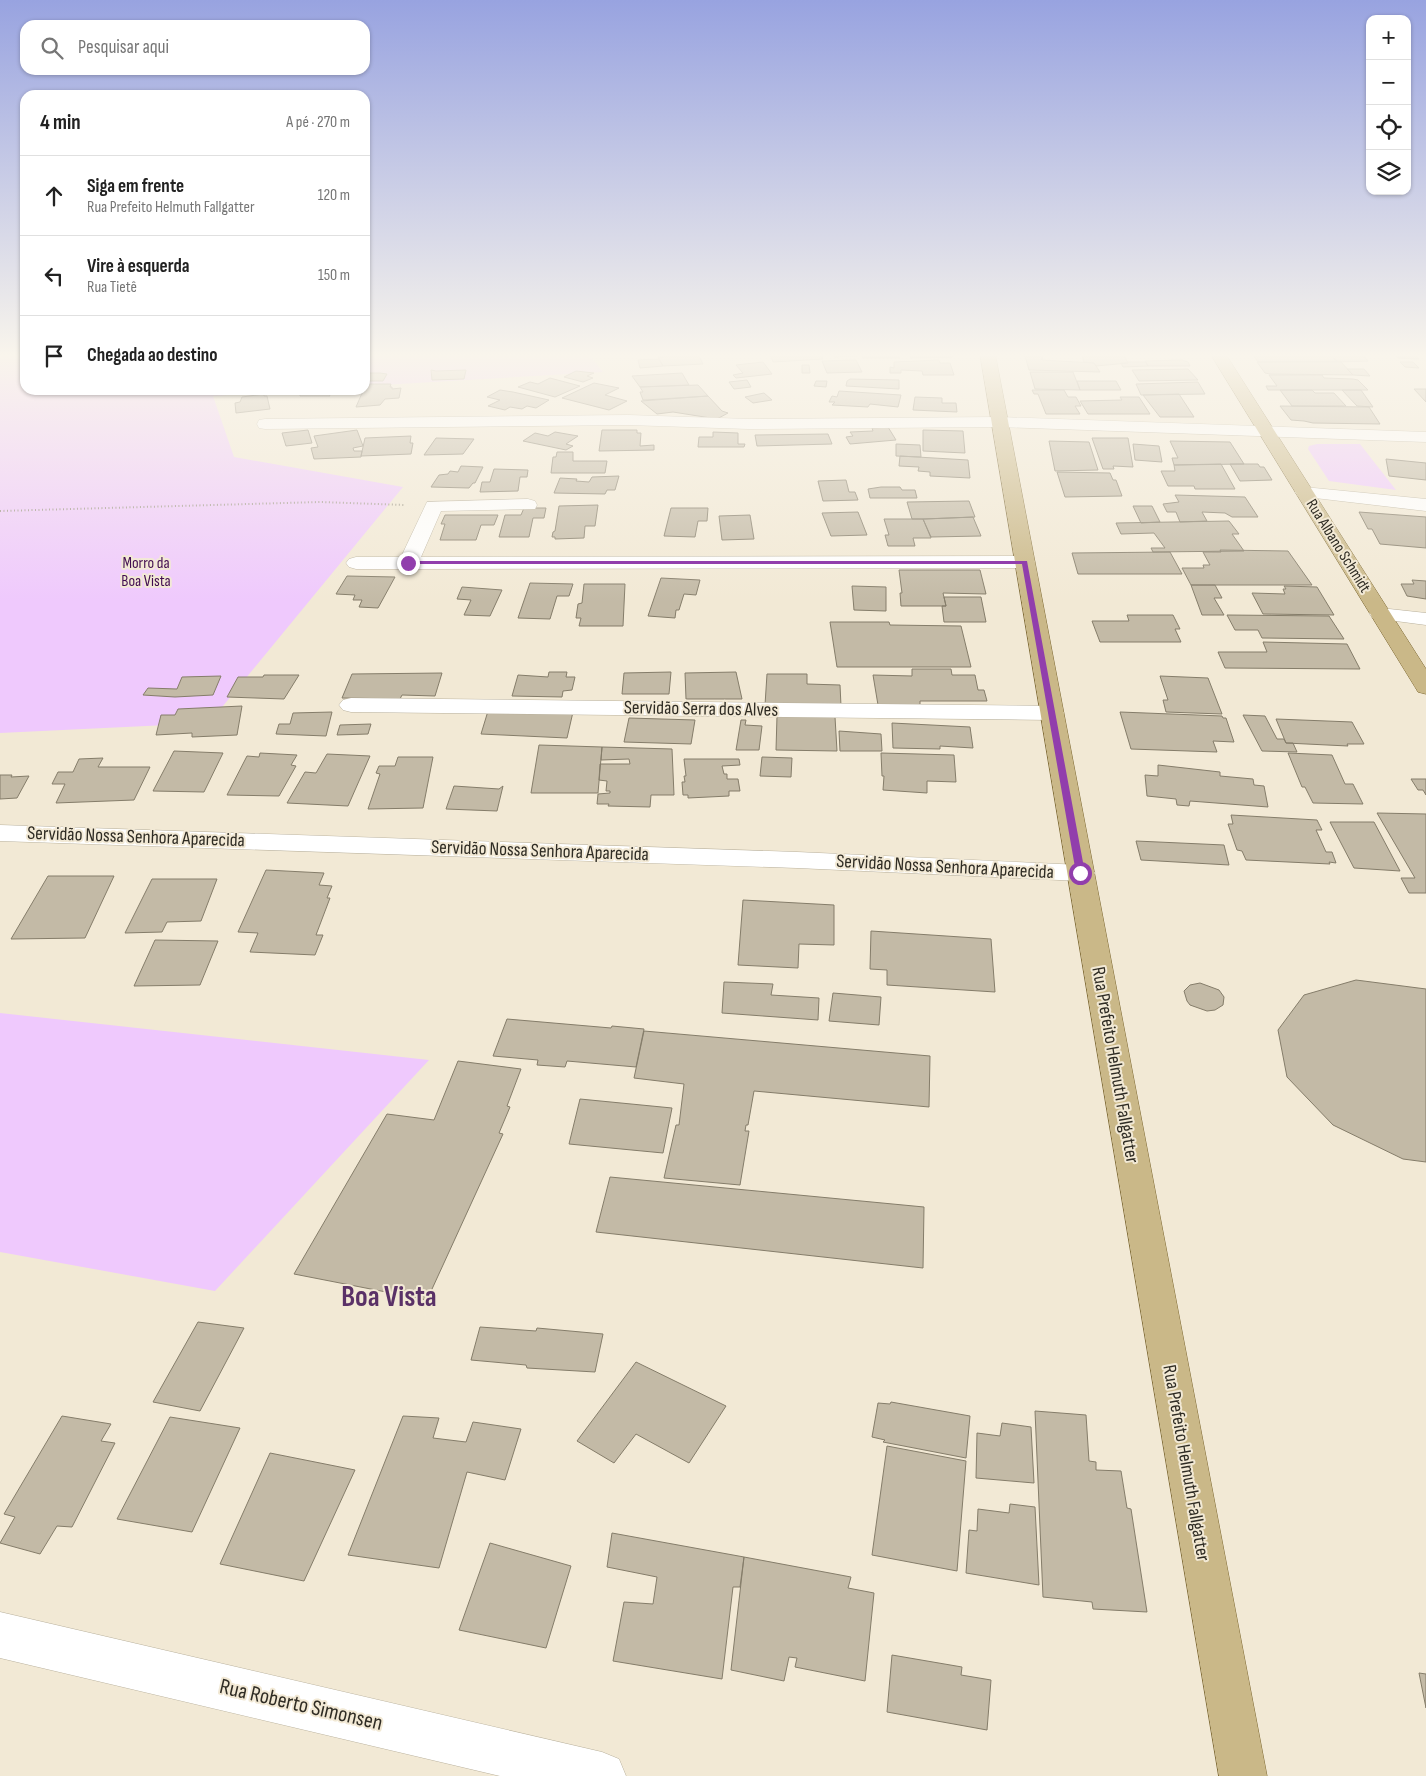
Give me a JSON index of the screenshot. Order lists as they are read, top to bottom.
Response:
{
  "streets": {
    "main road": ["Rua Albano Schmidt", "Rua Prefeito Helmuth Fallgatter"],
    "street": ["Servidão Serra dos Alves", "Servidão Nossa Senhora Aparecida", "Rua Roberto Simonsen"]
  },
  "crossings": [
    ["Servidão Serra dos Alves", "Rua Prefeito Helmuth Fallgatter"],
    ["Servidão Nossa Senhora Aparecida", "Rua Prefeito Helmuth Fallgatter"]
  ],
  "districts": ["Boa Vista"],
  "parks": ["Morro da Boa Vista"],
  "page": {
    "map_buttons": ["+", "−"],
    "search": "Pesquisar aqui",
    "heading": ["4 min", "A pé · 270 m"],
    "list": [
      ["Siga em frente", "Rua Prefeito Helmuth Fallgatter", "120 m"],
      ["Vire à esquerda", "Rua Tietê", "150 m"],
      "Chegada ao destino"
    ]
  }
}
